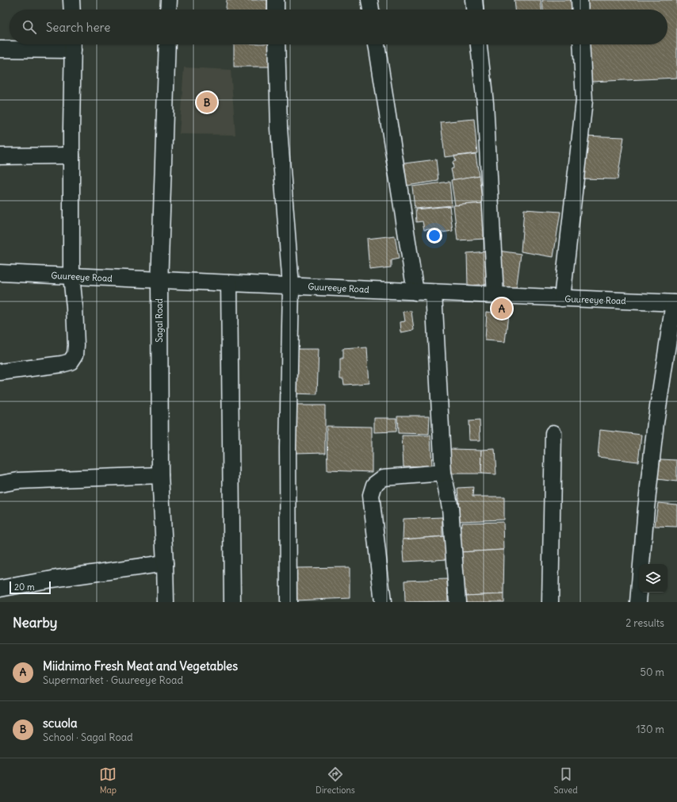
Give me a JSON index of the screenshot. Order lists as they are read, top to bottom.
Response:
{
  "streets": {
    "street": ["Guureeye Road", "Sagal Road"]
  },
  "crossings": [
    ["Guureeye Road", "Sagal Road"]
  ],
  "scale_bar": "20 m",
  "page": {
    "search": "Search here",
    "pins": ["B", "A"],
    "scale": "20 m",
    "heading": ["Nearby", "2 results"],
    "list": [
      {
        "mark": "A",
        "name": "Miidnimo Fresh Meat and Vegetables",
        "note": "Supermarket · Guureeye Road",
        "value": "50 m"
      },
      {
        "mark": "B",
        "name": "scuola",
        "note": "School · Sagal Road",
        "value": "130 m"
      }
    ],
    "nav": ["Map", "Directions", "Saved"]
  }
}
